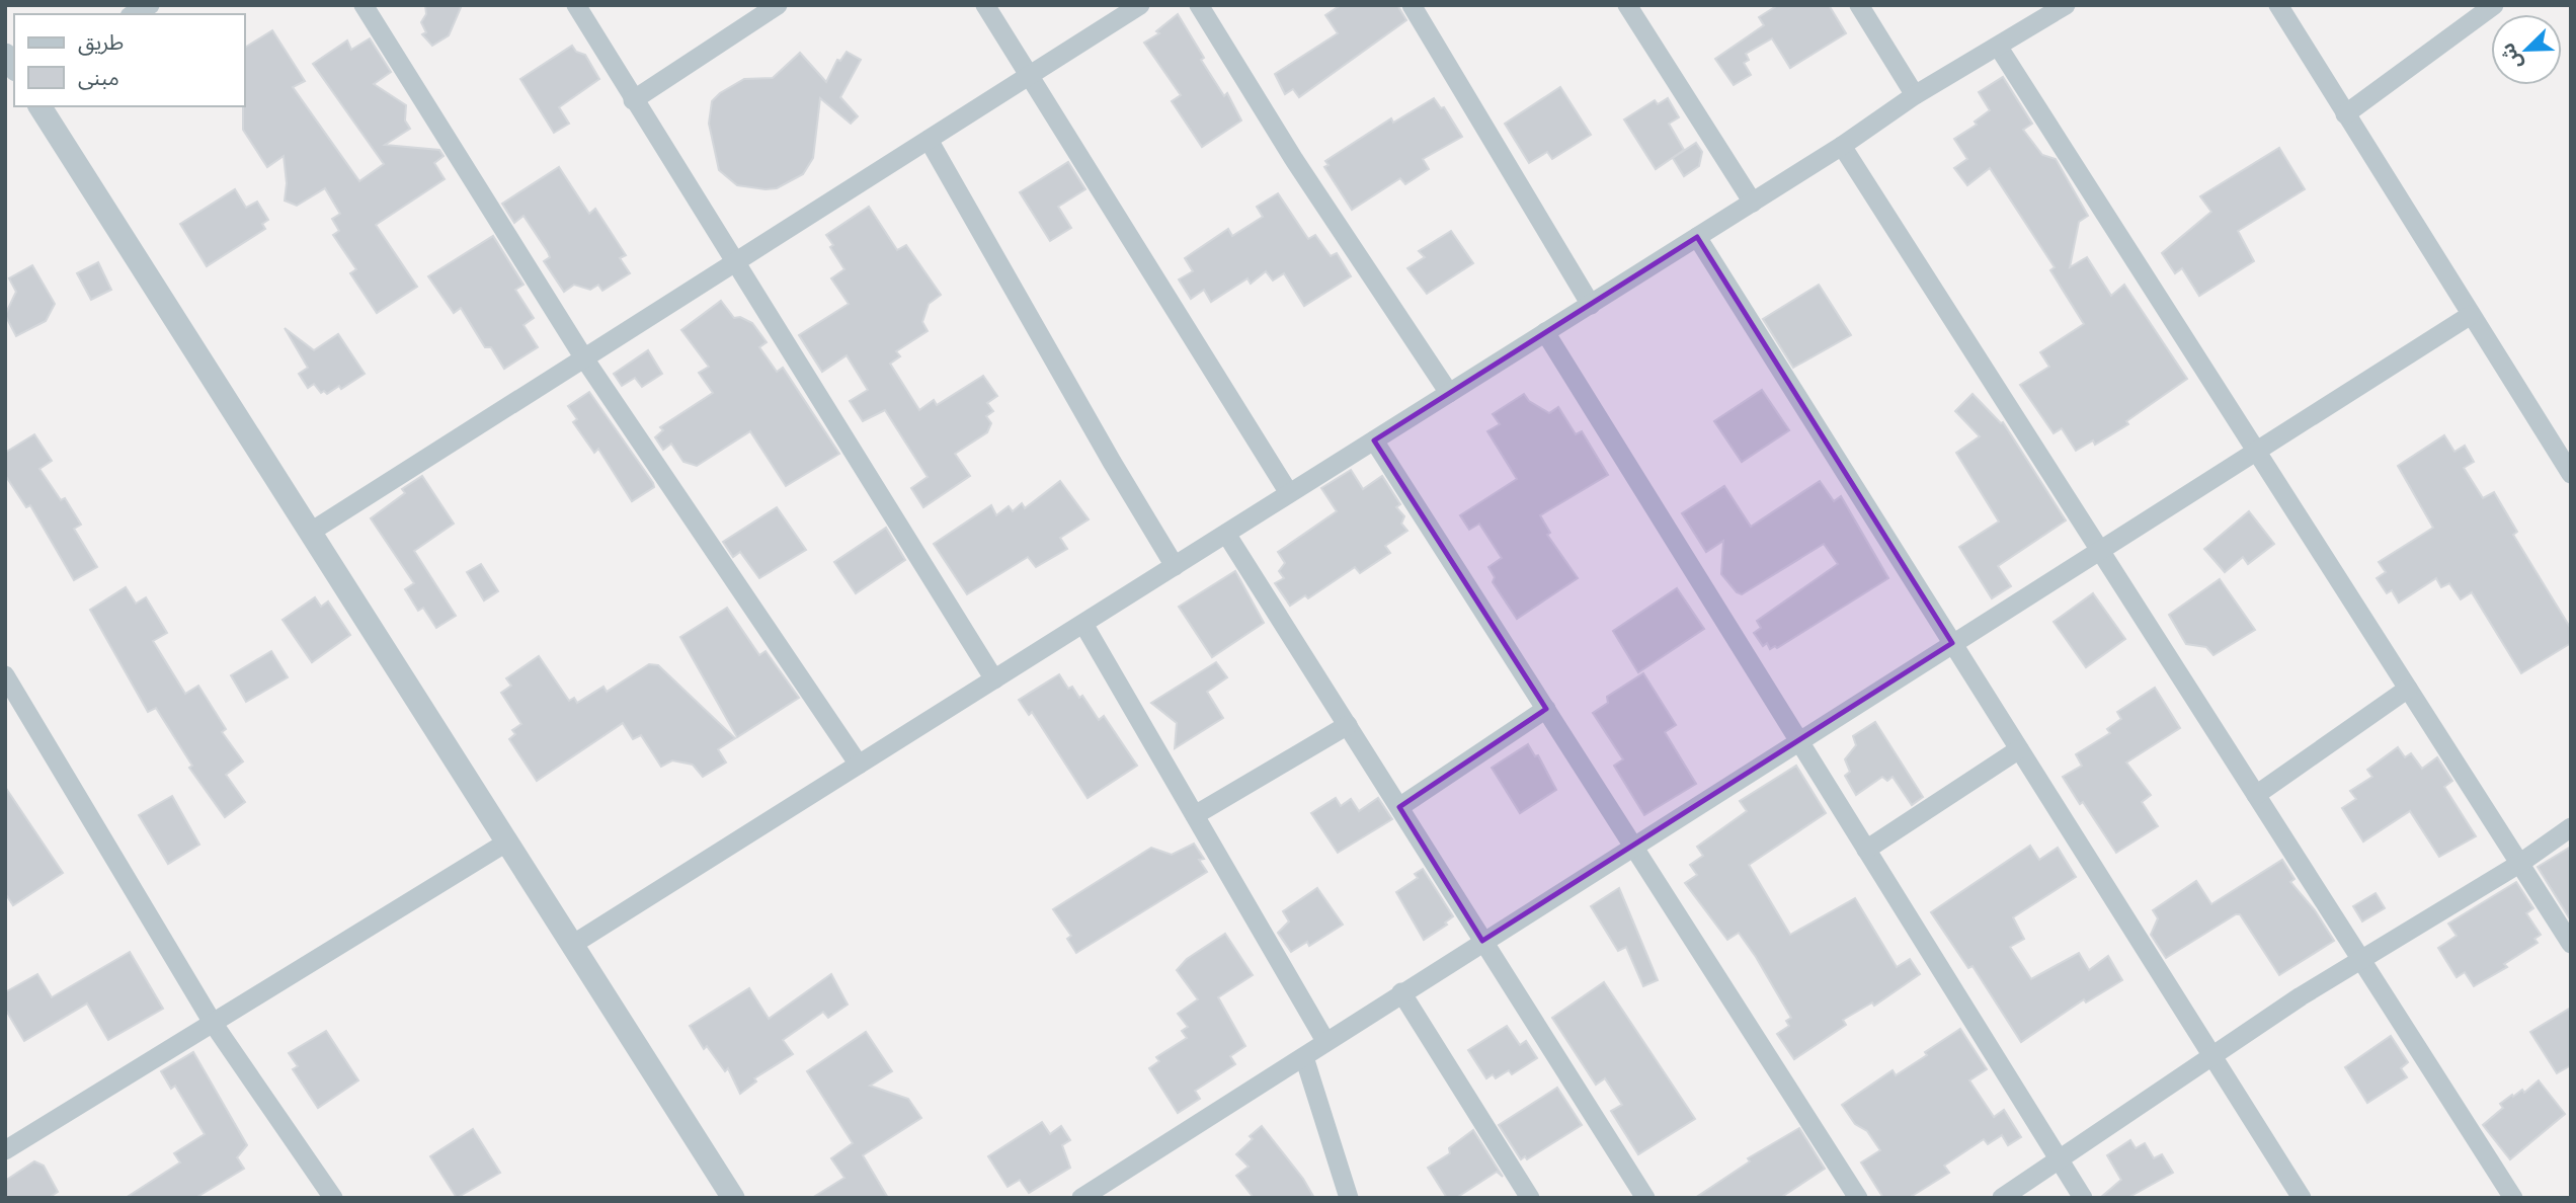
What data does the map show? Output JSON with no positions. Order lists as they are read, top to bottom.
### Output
{
  "legend": ["طريق", "مبنى"],
  "north": "bottom left"
}
